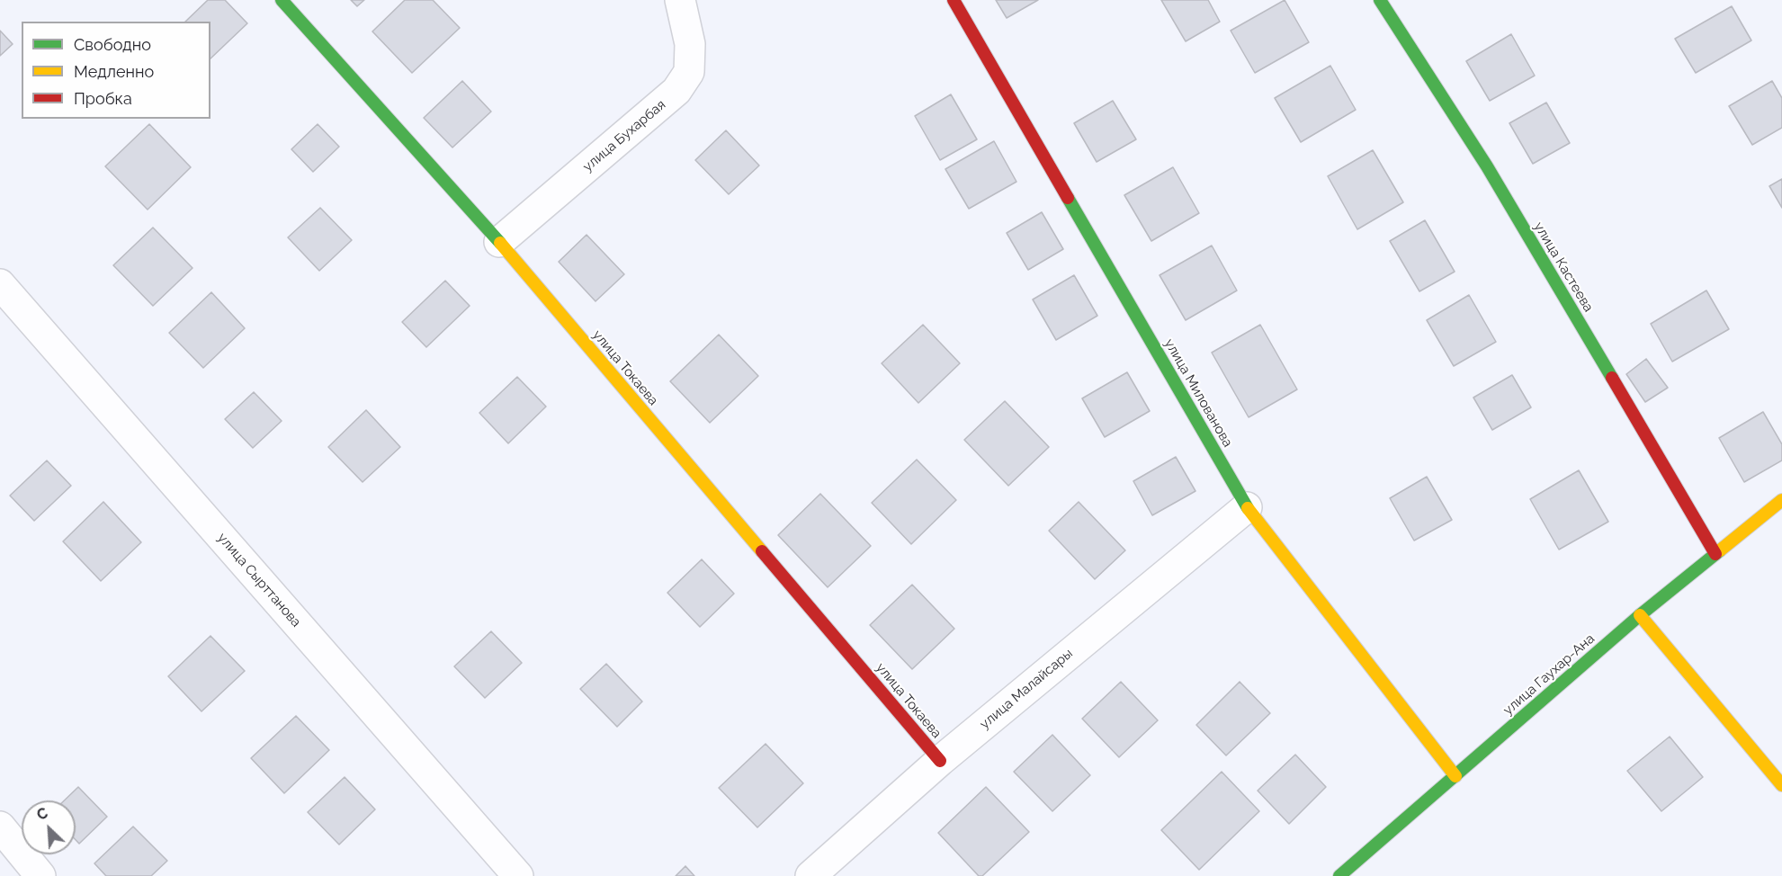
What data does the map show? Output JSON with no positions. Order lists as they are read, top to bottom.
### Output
{
  "streets": {
    "street": [
      "улица Бухарбая",
      "улица Кастеева",
      "улица Токаева",
      "улица Милованова",
      "улица Сырттанова",
      "улица Гаухар-Ана",
      "улица Малайсары"
    ]
  },
  "crossings": [
    ["улица Бухарбая", "улица Токаева"],
    ["улица Кастеева", "улица Гаухар-Ана"],
    ["улица Токаева", "улица Малайсары"],
    ["улица Милованова", "улица Гаухар-Ана"],
    ["улица Милованова", "улица Малайсары"]
  ],
  "legend": ["Свободно", "Медленно", "Пробка"],
  "north": "top left"
}
